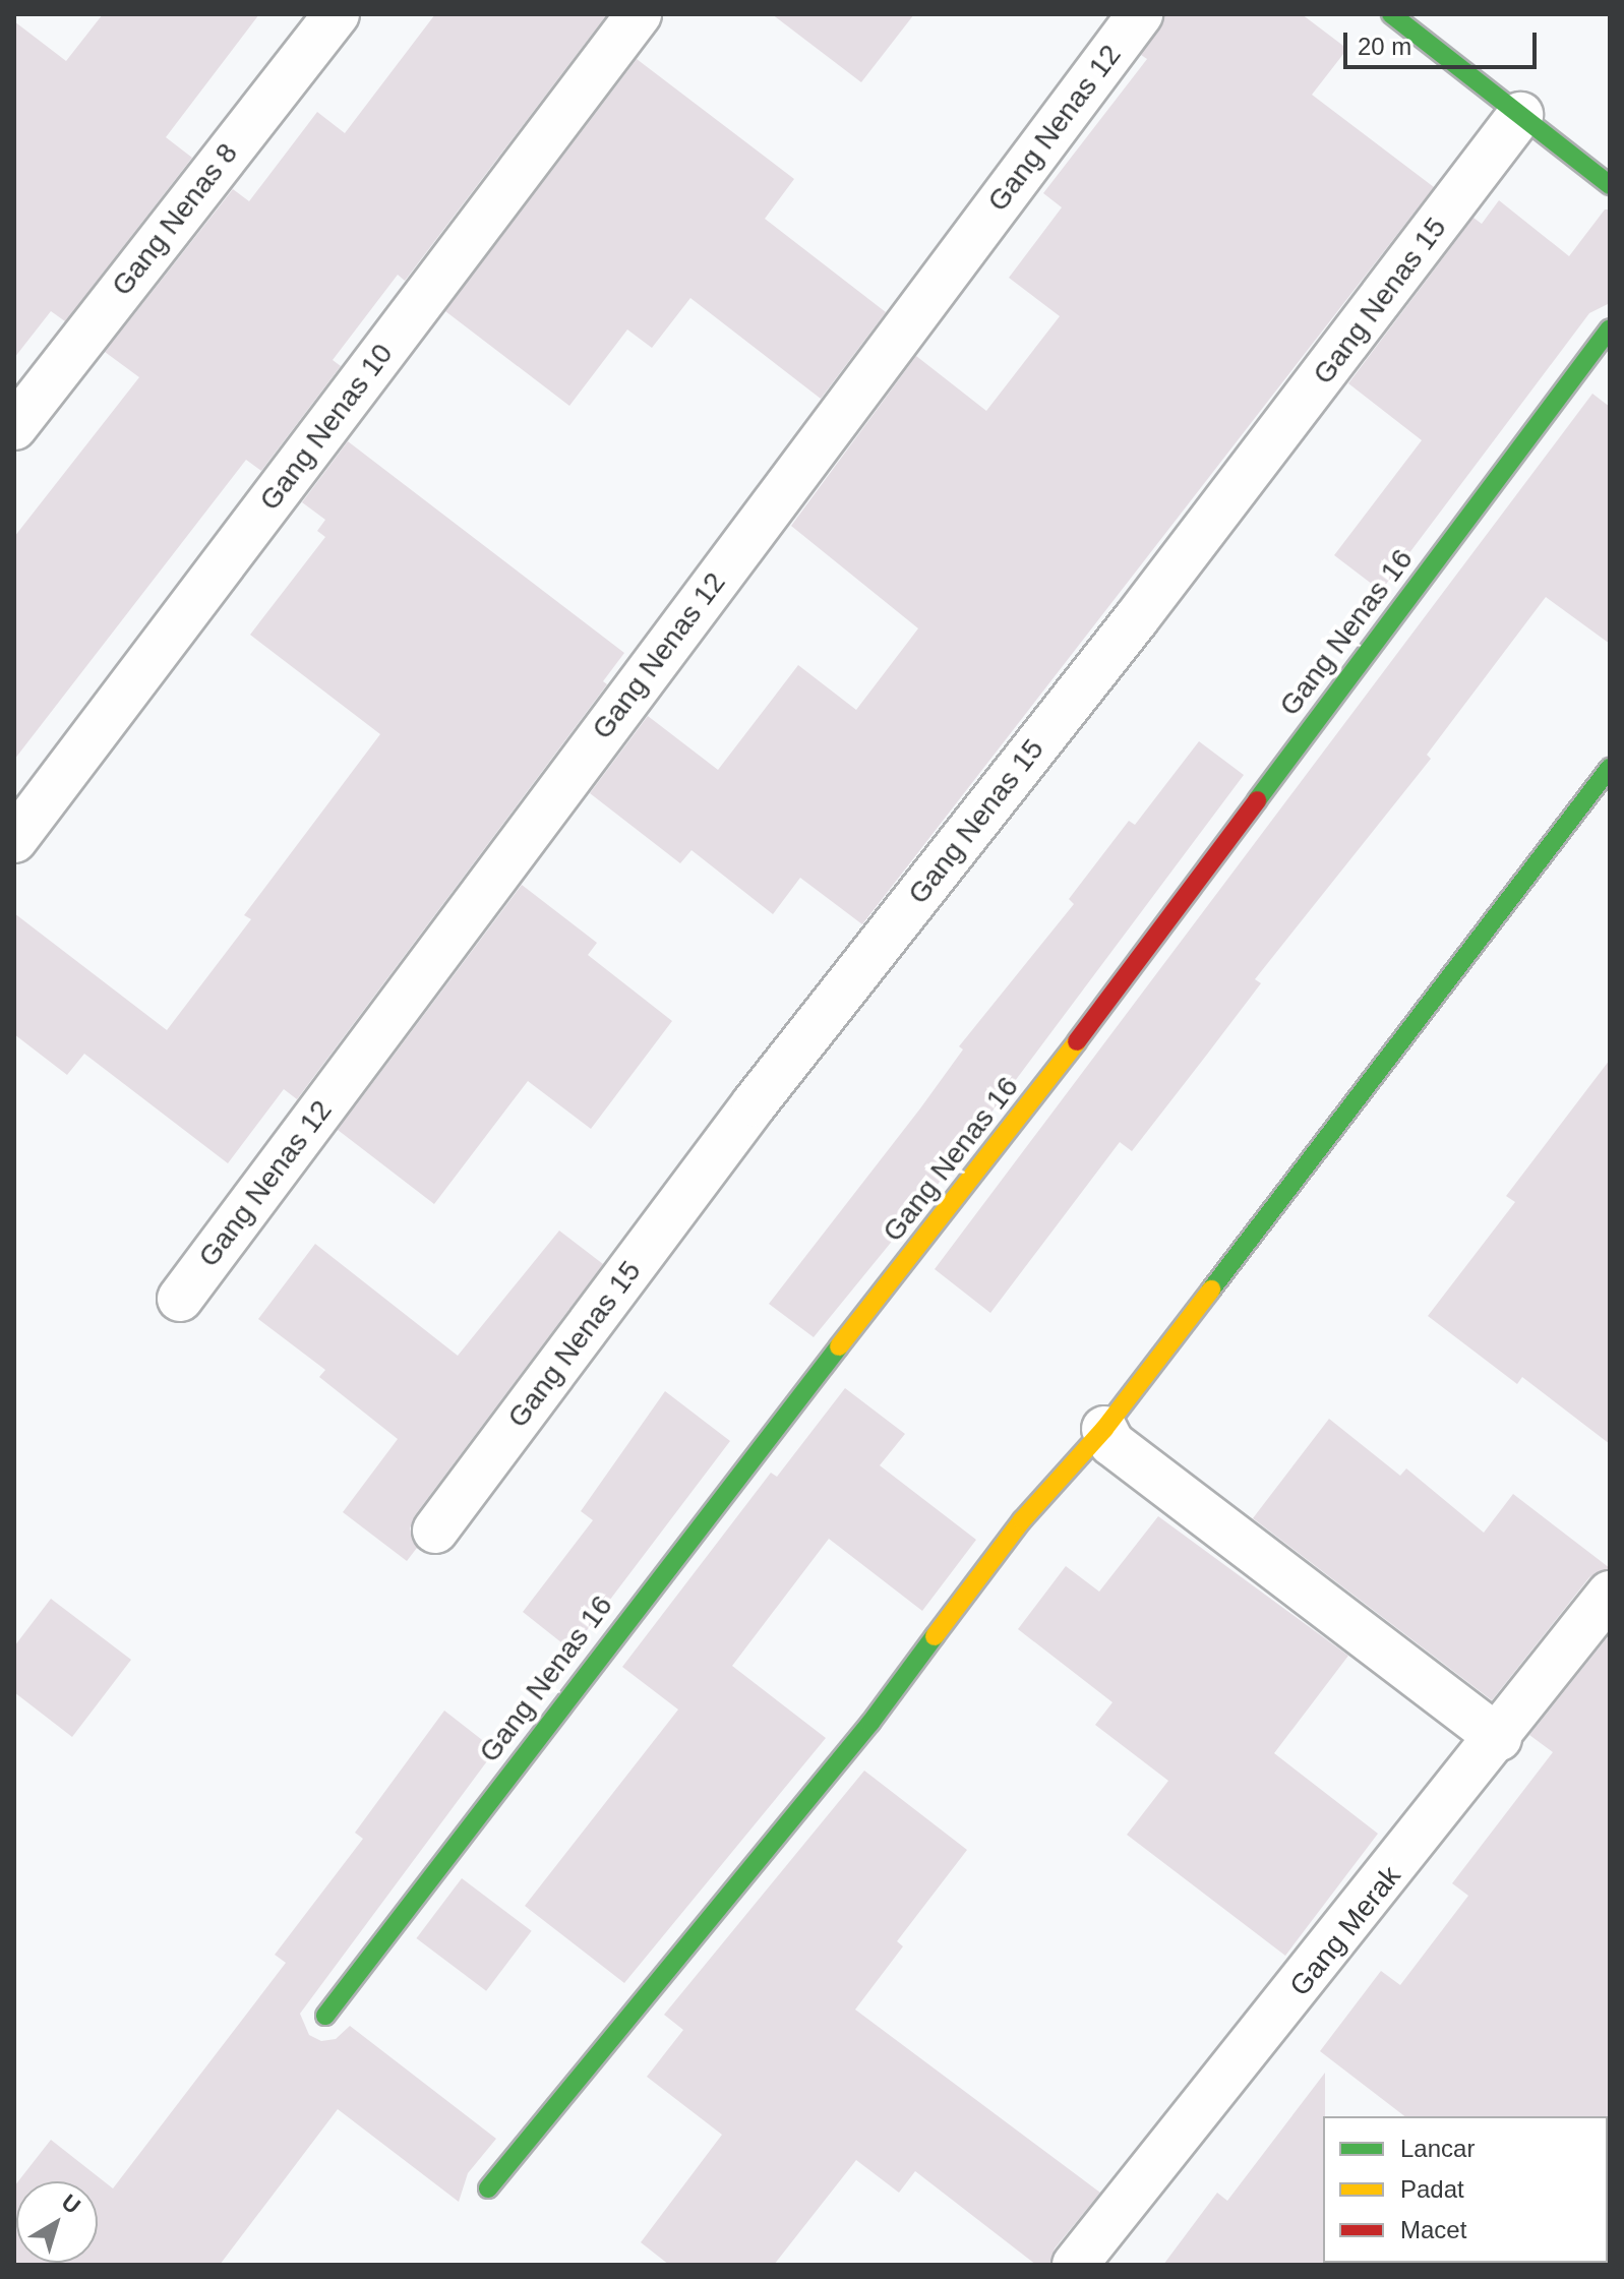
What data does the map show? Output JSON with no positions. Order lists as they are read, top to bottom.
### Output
{
  "streets": {
    "street": [
      "Gang Nenas 12",
      "Gang Nenas 8",
      "Gang Nenas 15",
      "Gang Nenas 10",
      "Gang Nenas 16",
      "Gang Merak"
    ]
  },
  "legend": ["Lancar", "Padat", "Macet"],
  "scale_bar": "20 m",
  "north": "top right"
}
